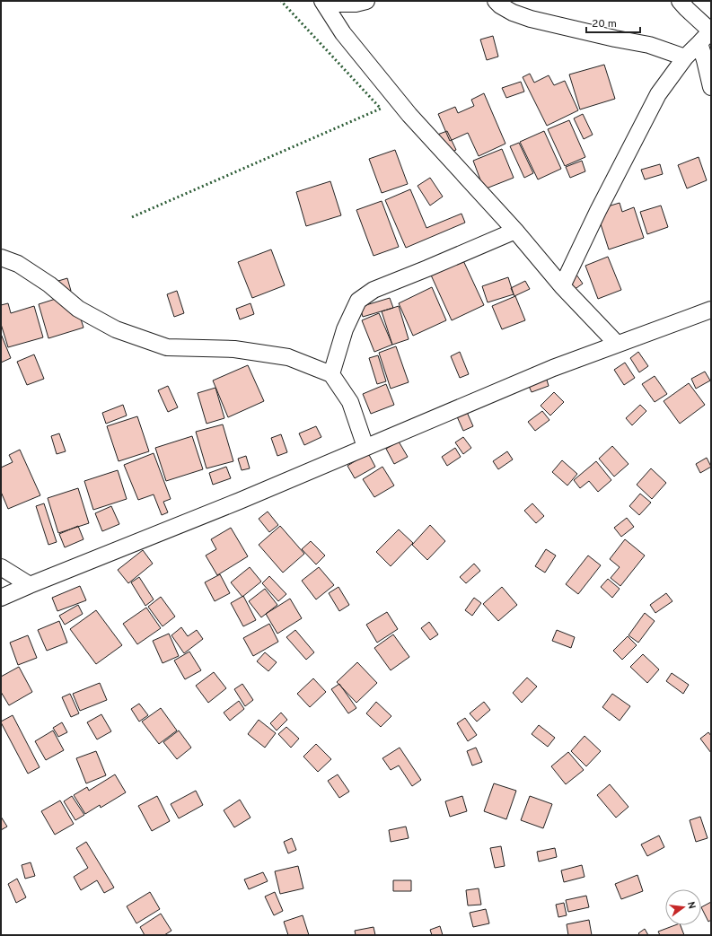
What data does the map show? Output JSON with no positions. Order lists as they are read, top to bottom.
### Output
{
  "scale_bar": "20 m",
  "north": "right"
}
